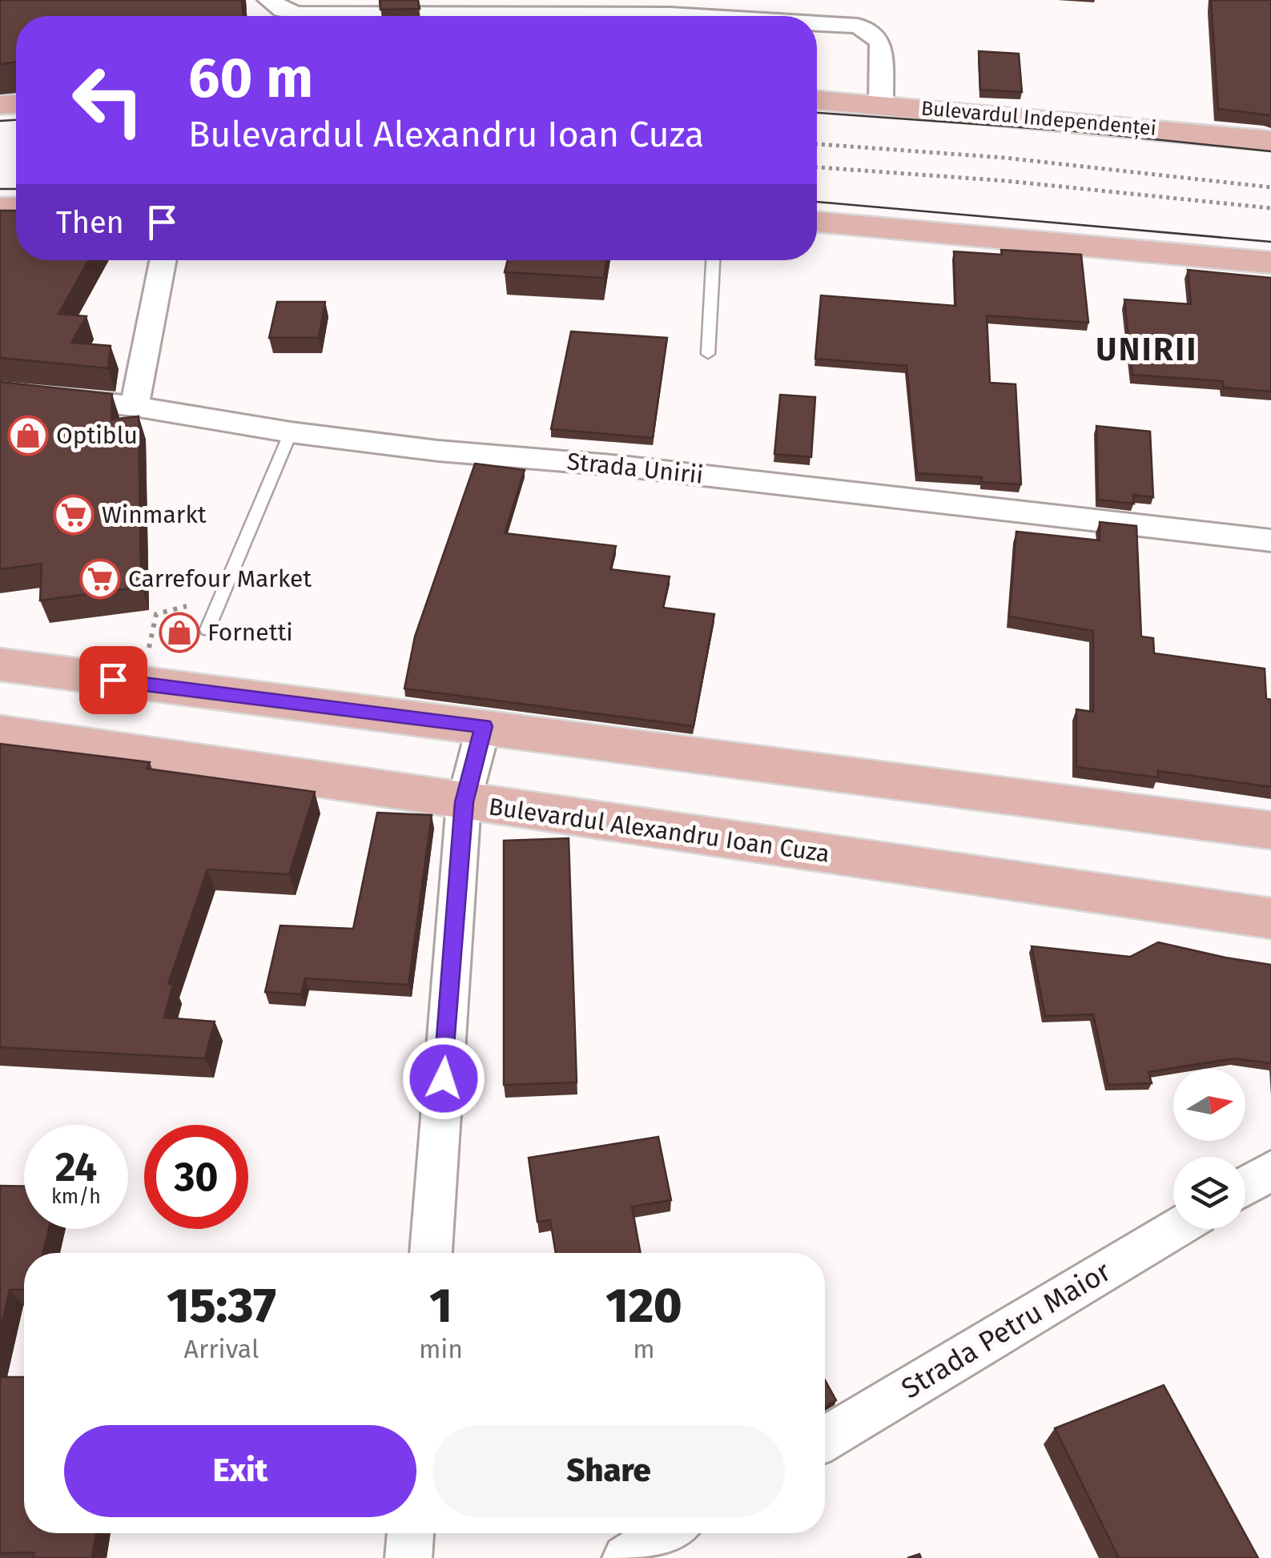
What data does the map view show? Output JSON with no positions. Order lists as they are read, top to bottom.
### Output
{
  "streets": {
    "main road": ["Bulevardul Independenței", "Bulevardul Alexandru Ioan Cuza"],
    "street": ["Strada Unirii", "Strada Petru Maior"]
  },
  "districts": ["UNIRII"],
  "places": {
    "shop": ["Optiblu", "Fornetti"],
    "supermarket": ["Winmarkt", "Carrefour Market"]
  },
  "north": "right",
  "page": {
    "turn": ["60 m", "Bulevardul Alexandru Ioan Cuza"],
    "then": "Then",
    "speed": "24 km/h",
    "limit": "30",
    "eta": [
      "15:37",
      "Arrival",
      "1",
      "min",
      "120",
      "m"
    ],
    "buttons": ["Exit", "Share"]
  }
}
